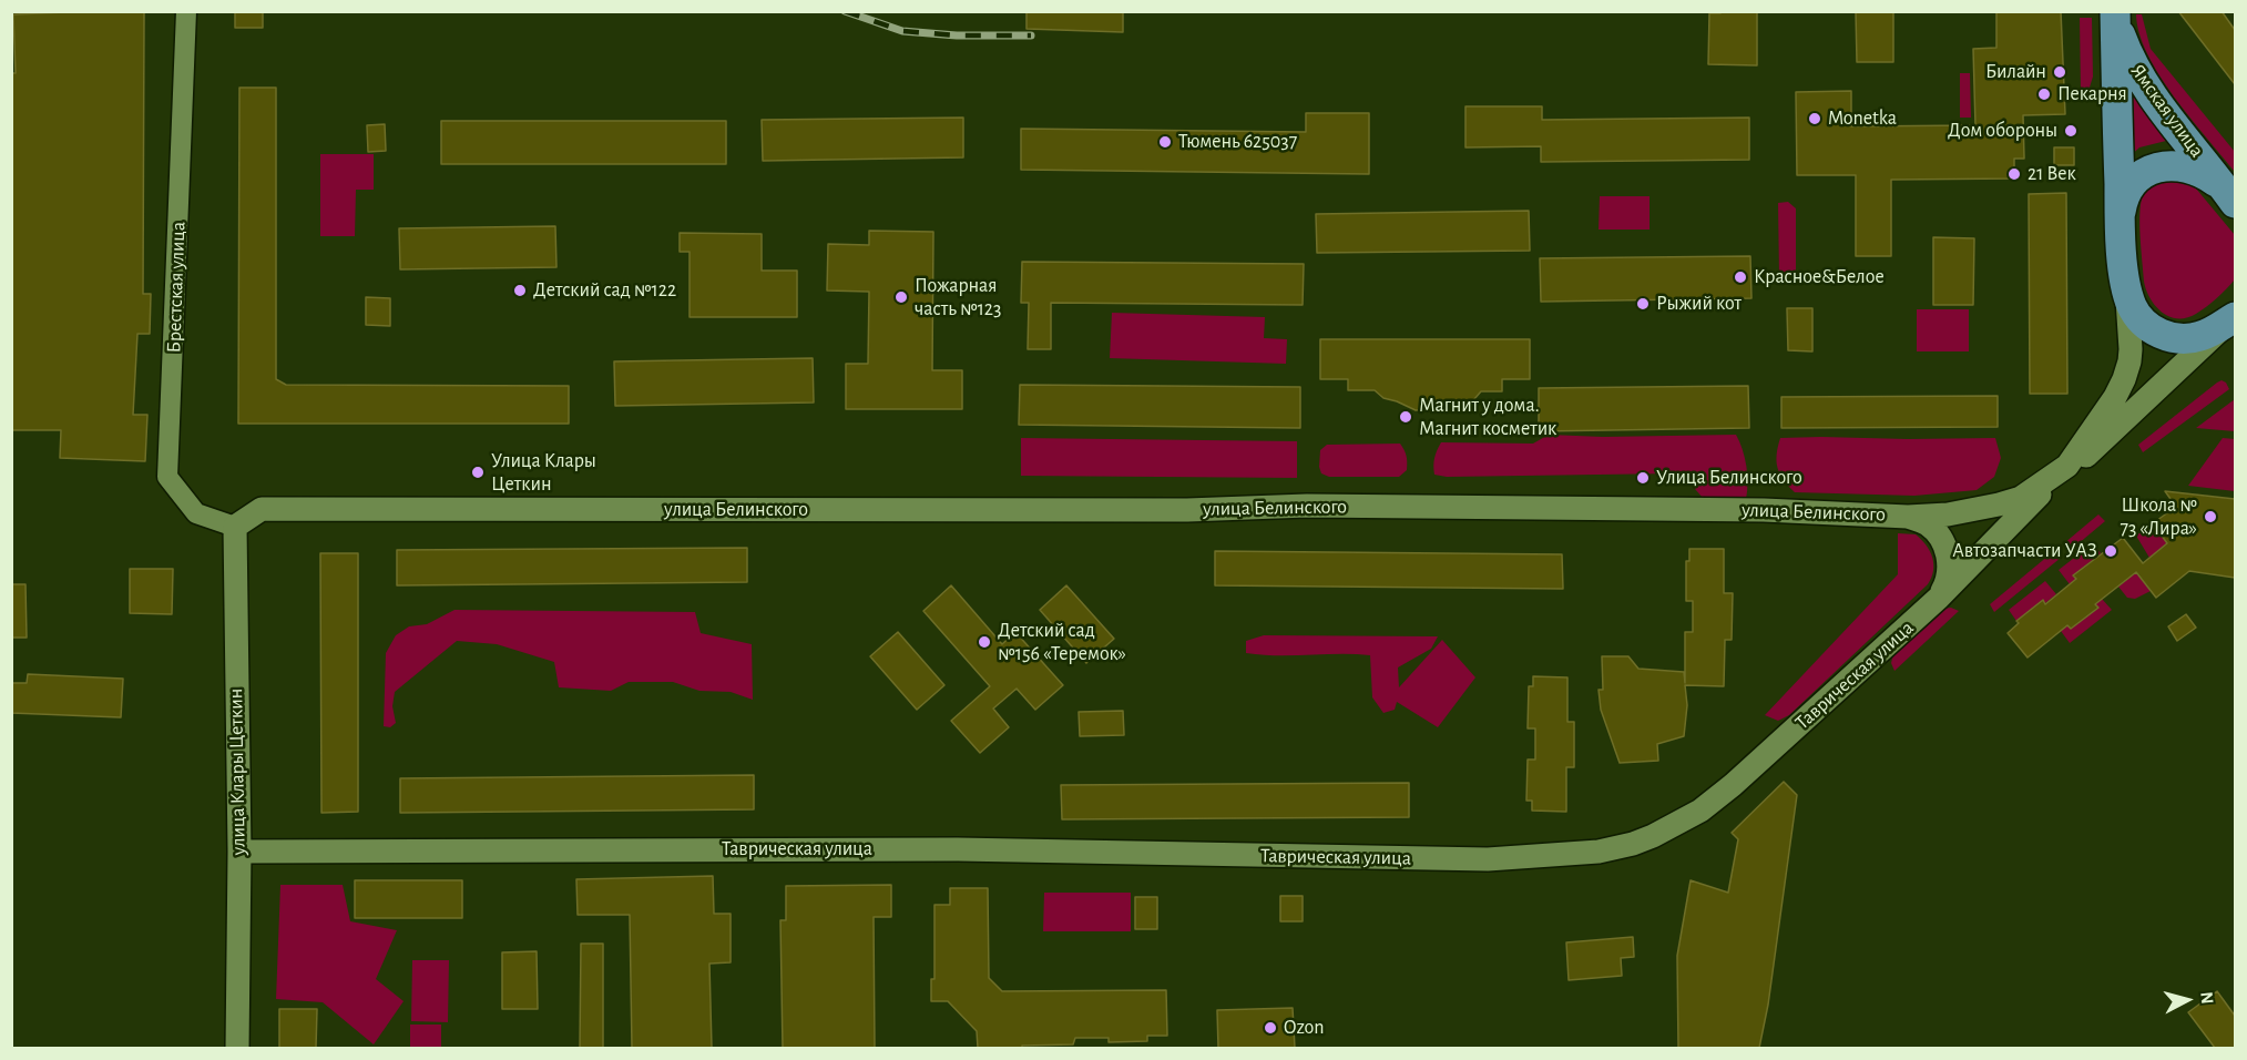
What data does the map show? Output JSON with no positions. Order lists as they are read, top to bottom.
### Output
{
  "streets": {
    "main road": ["Ямская улица"],
    "street": [
      "Брестская улица",
      "улица Белинского",
      "Таврическая улица",
      "улица Клары Цеткин"
    ]
  },
  "crossings": [
    ["Брестская улица", "улица Белинского"],
    ["Брестская улица", "улица Клары Цеткин"],
    ["улица Белинского", "Таврическая улица"],
    ["улица Белинского", "улица Клары Цеткин"],
    ["Таврическая улица", "улица Клары Цеткин"]
  ],
  "places": [
    "Билайн",
    "Пекарня",
    "Monetka",
    "Дом обороны",
    "Тюмень 625037",
    "21 Век",
    "Красное&Белое",
    "Детский сад №122",
    "Пожарная часть №123",
    "Рыжий кот",
    "Магнит у дома. Магнит косметик",
    "Улица Клары Цеткин",
    "Улица Белинского",
    "Школа № 73 «Лира»",
    "Автозапчасти УАЗ",
    "Детский сад №156 «Теремок»",
    "Ozon"
  ],
  "north": "right"
}
